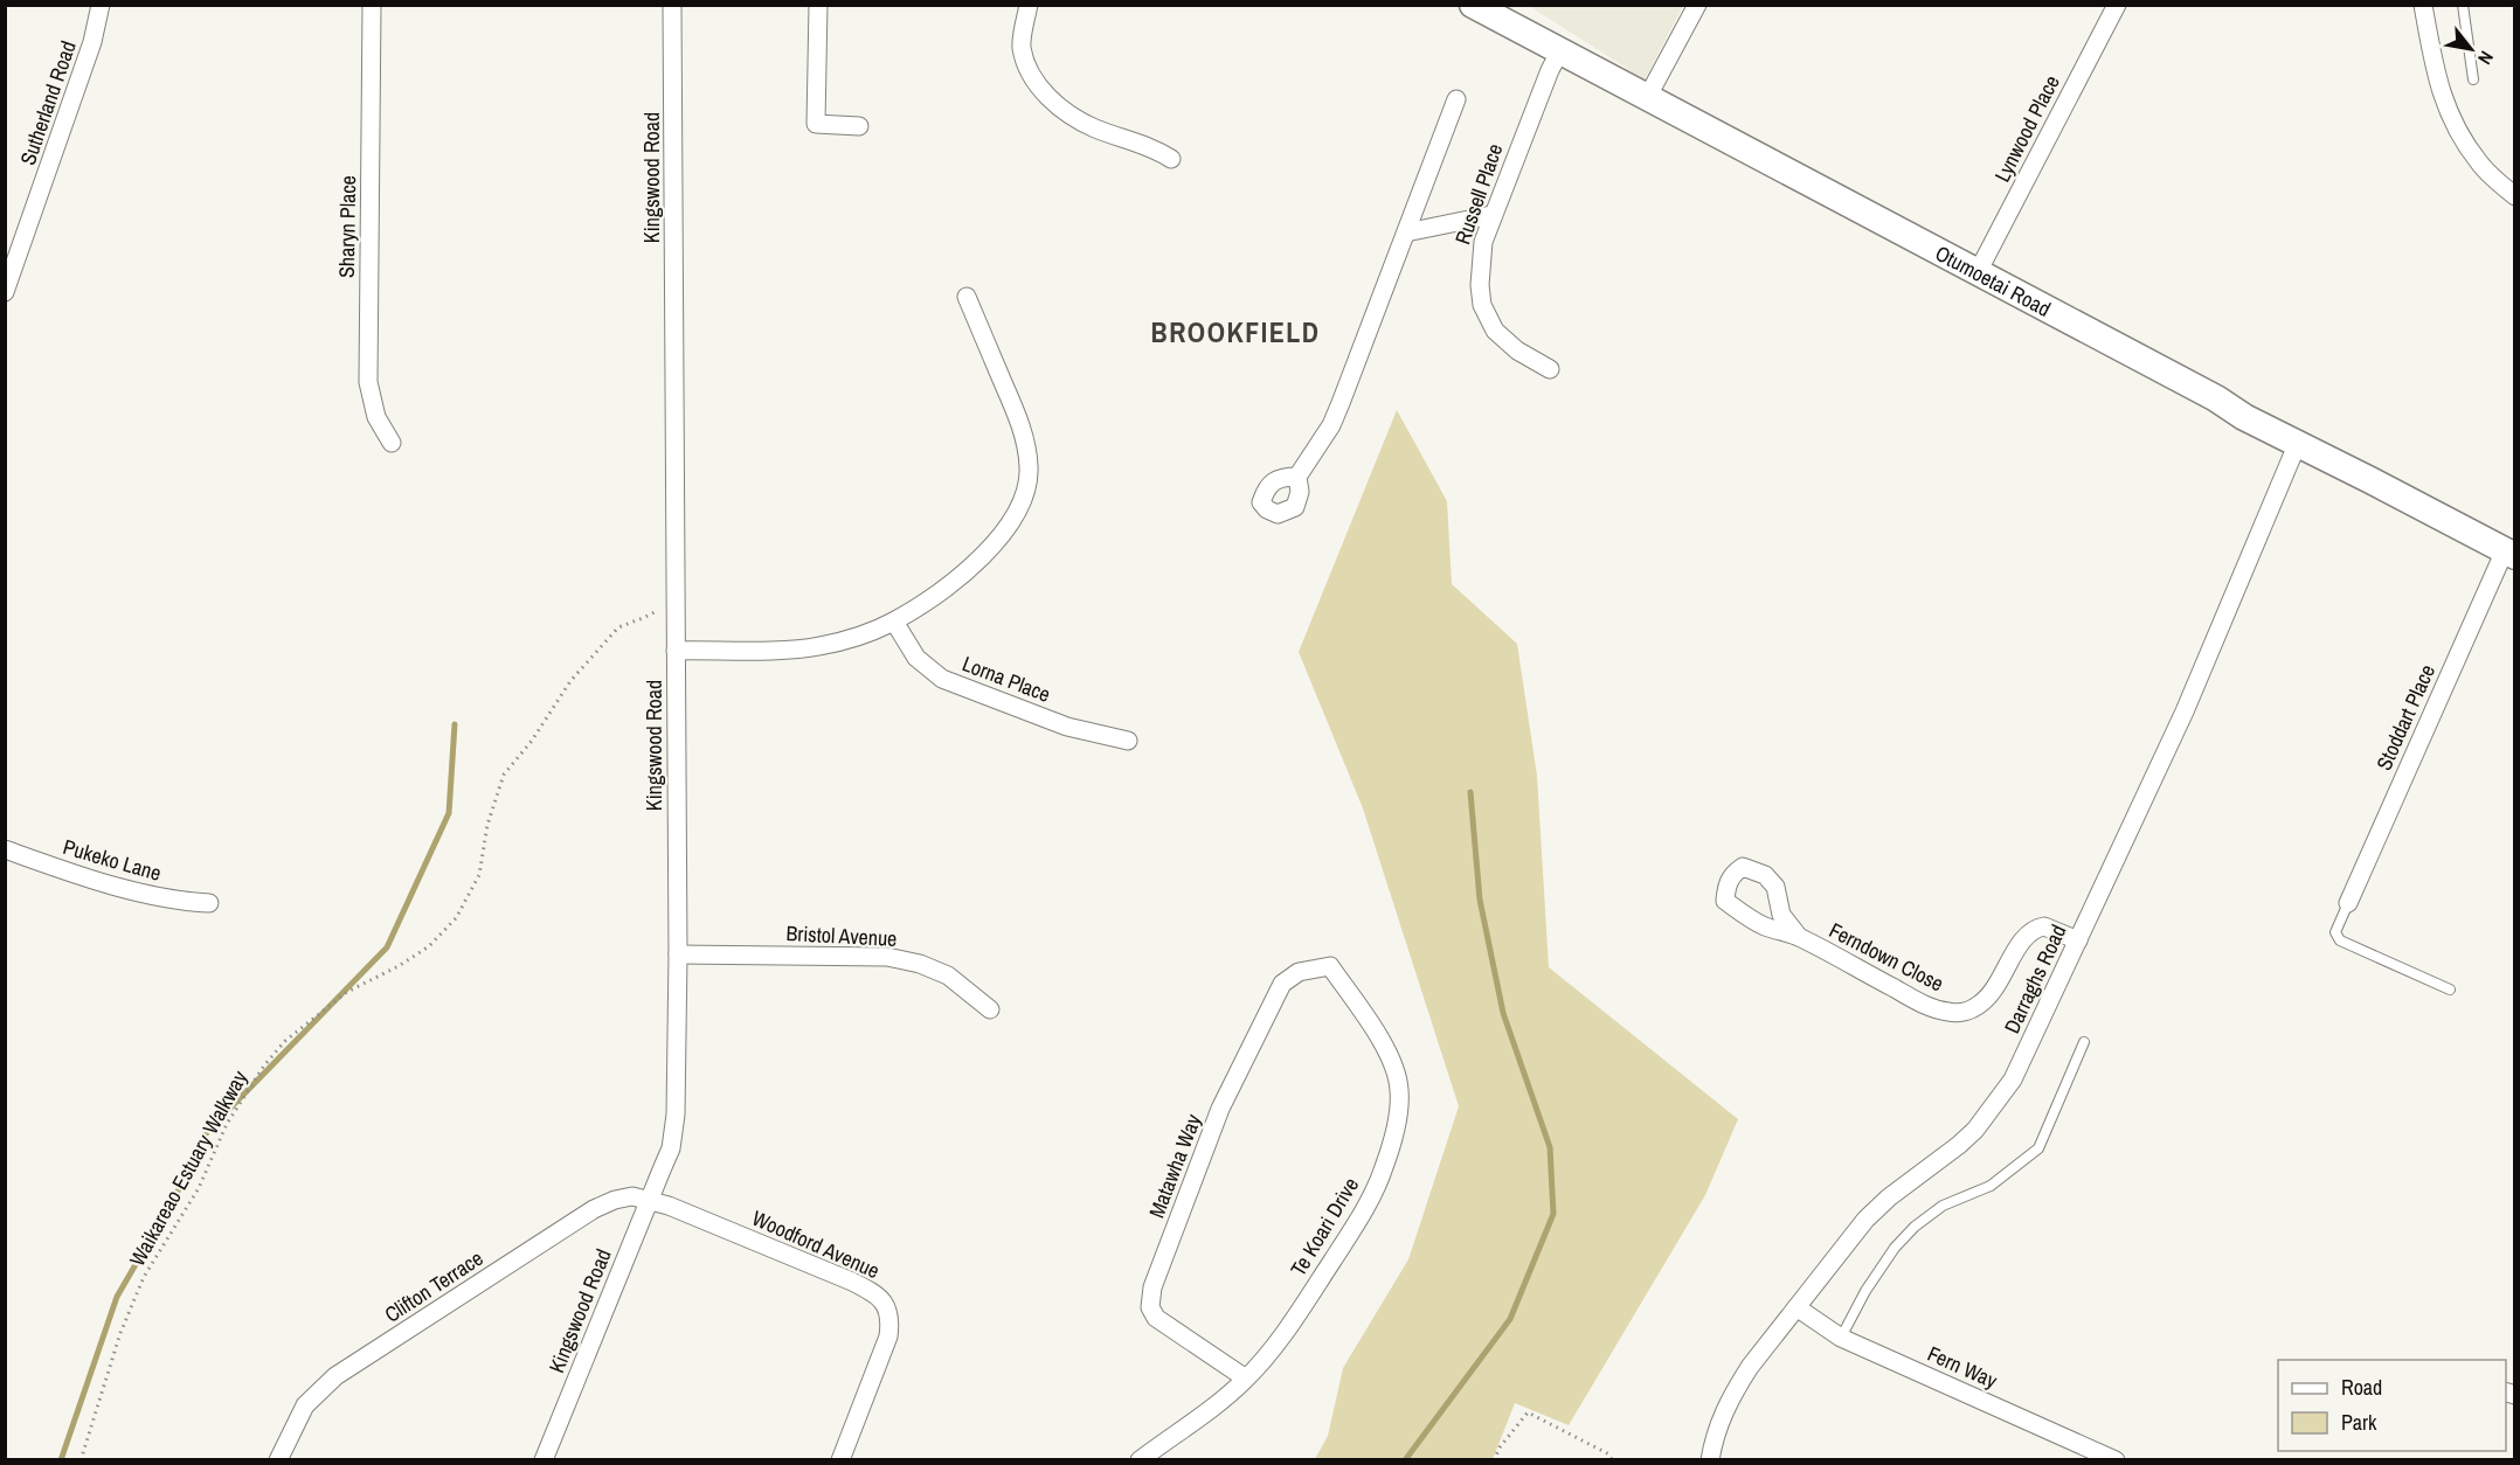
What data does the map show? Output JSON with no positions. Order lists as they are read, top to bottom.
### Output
{
  "streets": {
    "main road": ["Otumoetai Road"],
    "street": [
      "Sutherland Road",
      "Lynwood Place",
      "Kingswood Road",
      "Russell Place",
      "Sharyn Place",
      "Lorna Place",
      "Stoddart Place",
      "Pukeko Lane",
      "Bristol Avenue",
      "Ferndown Close",
      "Darraghs Road",
      "Matawha Way",
      "Te Koari Drive",
      "Woodford Avenue",
      "Clifton Terrace",
      "Fern Way"
    ],
    "path": ["Waikareao Estuary Walkway"]
  },
  "crossings": [
    ["Lynwood Place", "Otumoetai Road"],
    ["Kingswood Road", "Bristol Avenue"],
    ["Kingswood Road", "Waikareao Estuary Walkway"],
    ["Kingswood Road", "Woodford Avenue"],
    ["Kingswood Road", "Clifton Terrace"],
    ["Russell Place", "Otumoetai Road"],
    ["Otumoetai Road", "Stoddart Place"],
    ["Otumoetai Road", "Darraghs Road"],
    ["Ferndown Close", "Darraghs Road"],
    ["Darraghs Road", "Fern Way"],
    ["Matawha Way", "Te Koari Drive"],
    ["Woodford Avenue", "Clifton Terrace"]
  ],
  "districts": ["BROOKFIELD"],
  "legend": ["Road", "Park"],
  "north": "bottom right"
}
